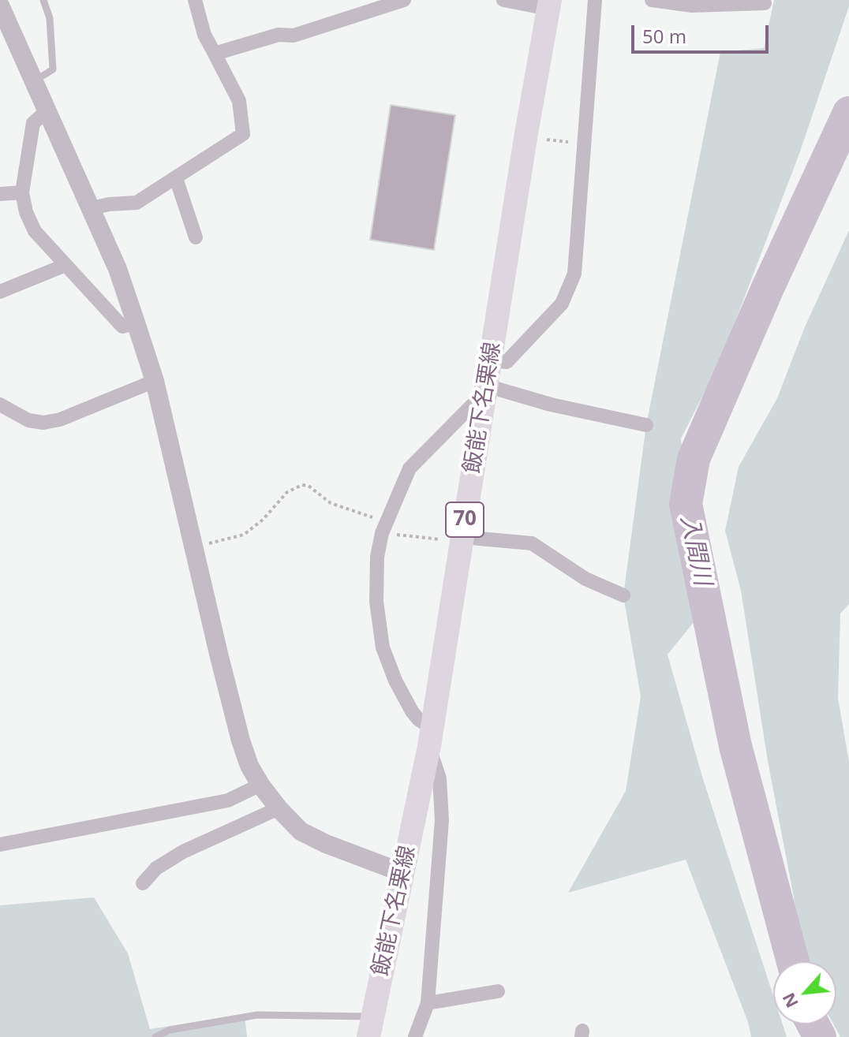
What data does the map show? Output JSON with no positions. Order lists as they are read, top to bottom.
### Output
{
  "streets": {
    "main road": ["飯能下名栗線", "70"]
  },
  "water": ["入間川"],
  "scale_bar": "50 m",
  "north": "bottom left"
}
